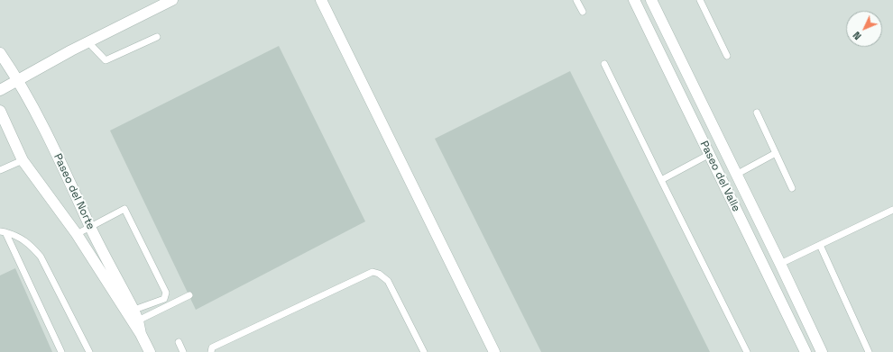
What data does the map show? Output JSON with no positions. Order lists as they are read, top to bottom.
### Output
{
  "streets": {
    "street": ["Paseo del Valle", "Paseo del Norte"]
  },
  "north": "bottom left"
}
